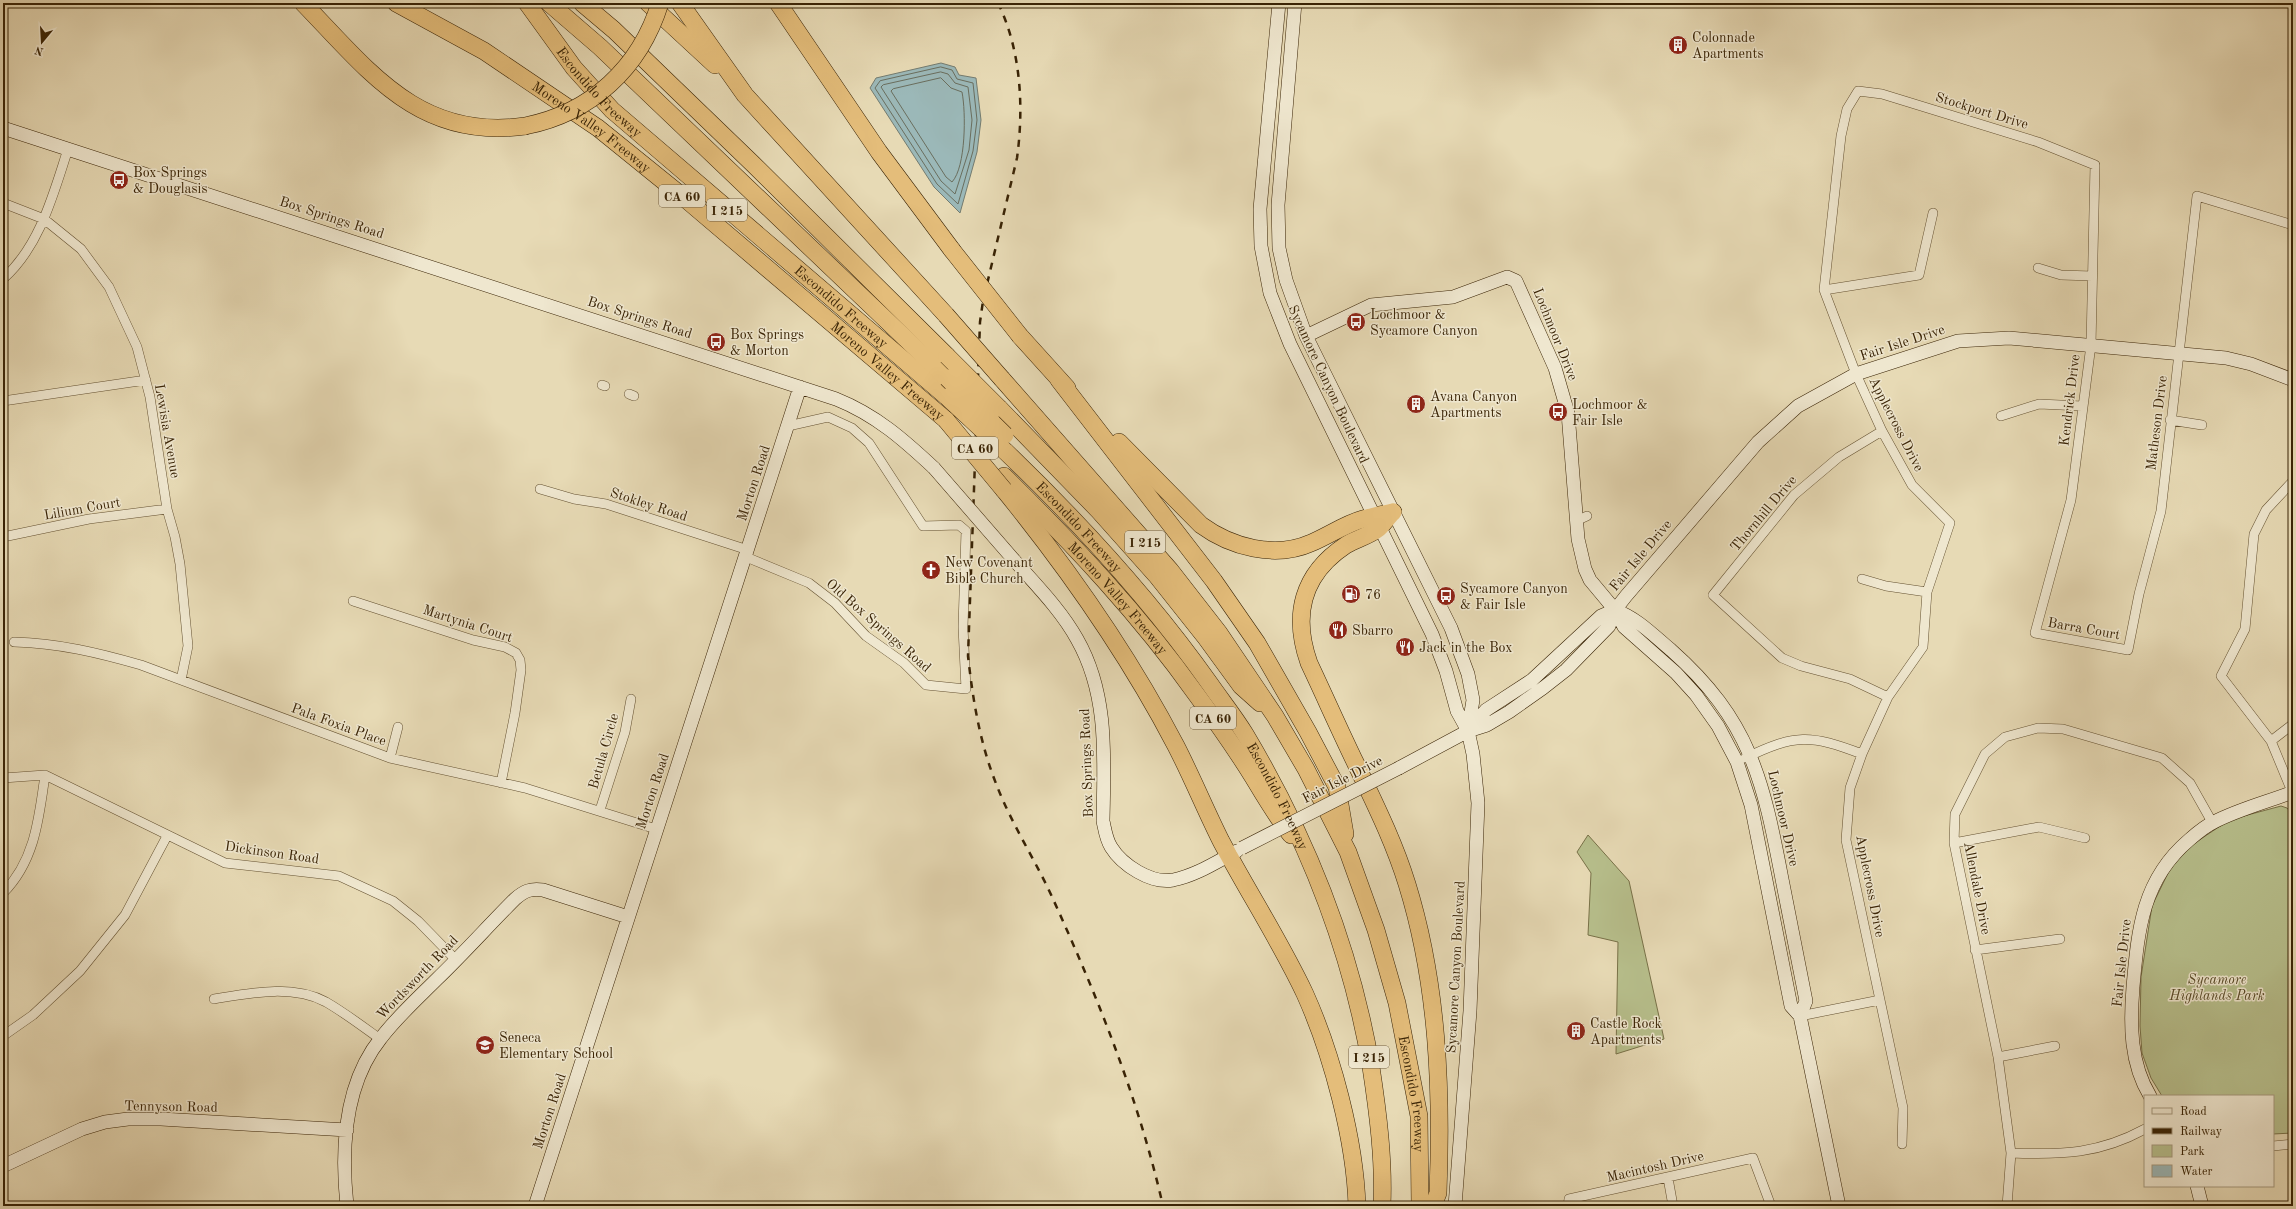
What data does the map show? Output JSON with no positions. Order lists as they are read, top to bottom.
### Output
{
  "streets": {
    "highway": [
      "Escondido Freeway",
      "Moreno Valley Freeway",
      "CA 60",
      "I 215"
    ],
    "street": [
      "Stockport Drive",
      "Box Springs Road",
      "Lochmoor Drive",
      "Fair Isle Drive",
      "Sycamore Canyon Boulevard",
      "Kendrick Drive",
      "Matheson Drive",
      "Applecross Drive",
      "Lewisia Avenue",
      "Morton Road",
      "Stokley Road",
      "Lilium Court",
      "Thornhill Drive",
      "Martynia Court",
      "Old Box Springs Road",
      "Barra Court",
      "Pala Foxia Place",
      "Betula Circle",
      "Dickinson Road",
      "Allendale Drive",
      "Wordsworth Road",
      "Tennyson Road",
      "Macintosh Drive"
    ]
  },
  "crossings": [
    ["Escondido Freeway", "Moreno Valley Freeway"],
    ["Stockport Drive", "Kendrick Drive"],
    ["Stockport Drive", "Applecross Drive"],
    ["Box Springs Road", "Fair Isle Drive"],
    ["Box Springs Road", "Morton Road"],
    ["Lochmoor Drive", "Fair Isle Drive"],
    ["Lochmoor Drive", "Sycamore Canyon Boulevard"],
    ["Fair Isle Drive", "Sycamore Canyon Boulevard"],
    ["Fair Isle Drive", "Kendrick Drive"],
    ["Fair Isle Drive", "Matheson Drive"],
    ["Fair Isle Drive", "Applecross Drive"],
    ["Fair Isle Drive", "Allendale Drive"],
    ["Kendrick Drive", "Barra Court"],
    ["Matheson Drive", "Barra Court"],
    ["Applecross Drive", "Thornhill Drive"],
    ["Lewisia Avenue", "Lilium Court"],
    ["Lewisia Avenue", "Pala Foxia Place"],
    ["Morton Road", "Stokley Road"],
    ["Morton Road", "Old Box Springs Road"],
    ["Morton Road", "Pala Foxia Place"],
    ["Morton Road", "Wordsworth Road"],
    ["Stokley Road", "Old Box Springs Road"],
    ["Martynia Court", "Pala Foxia Place"],
    ["Pala Foxia Place", "Betula Circle"],
    ["Dickinson Road", "Wordsworth Road"],
    ["Wordsworth Road", "Tennyson Road"]
  ],
  "parks": ["Sycamore Highlands Park"],
  "places": {
    "building": ["Colonnade Apartments", "Avana Canyon Apartments", "Castle Rock Apartments"],
    "bus stop": [
      "Box Springs & Douglasis",
      "Lochmoor & Sycamore Canyon",
      "Box Springs & Morton",
      "Lochmoor & Fair Isle",
      "Sycamore Canyon & Fair Isle"
    ],
    "church": ["New Covenant Bible Church"],
    "fuel station": ["76"],
    "restaurant": ["Sbarro", "Jack in the Box"],
    "school or university": ["Seneca Elementary School"]
  },
  "legend": [
    "Road",
    "Railway",
    "Park",
    "Water"
  ],
  "north": "bottom"
}
